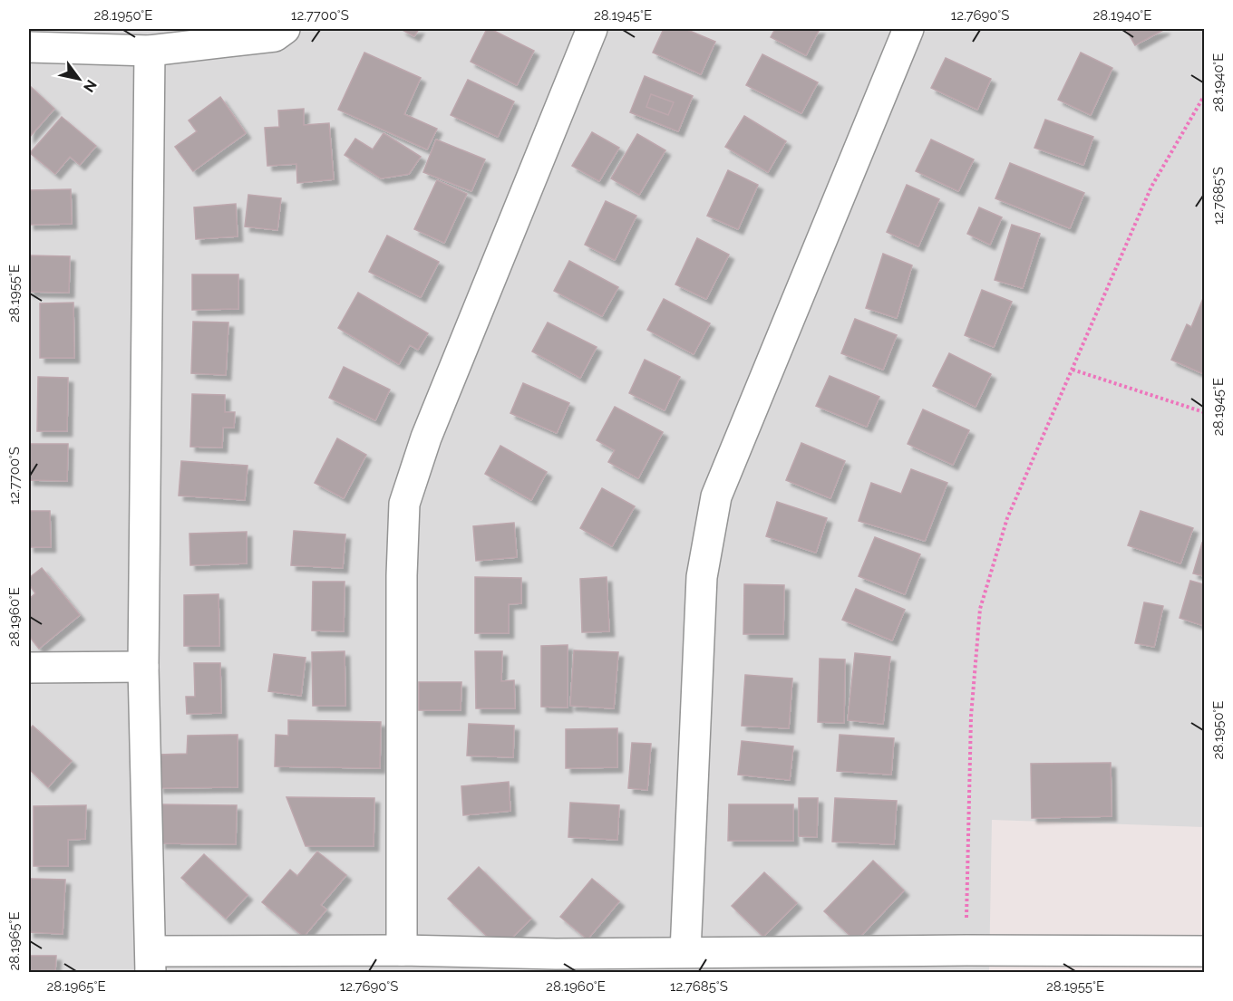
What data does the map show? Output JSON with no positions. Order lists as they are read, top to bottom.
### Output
{
  "north": "bottom right",
  "coordinates": [
    "28.1950°E",
    "12.7700°S",
    "28.1945°E",
    "12.7690°S",
    "28.1940°E",
    "12.7685°S",
    "28.1955°E",
    "28.1960°E",
    "28.1965°E"
  ]
}
